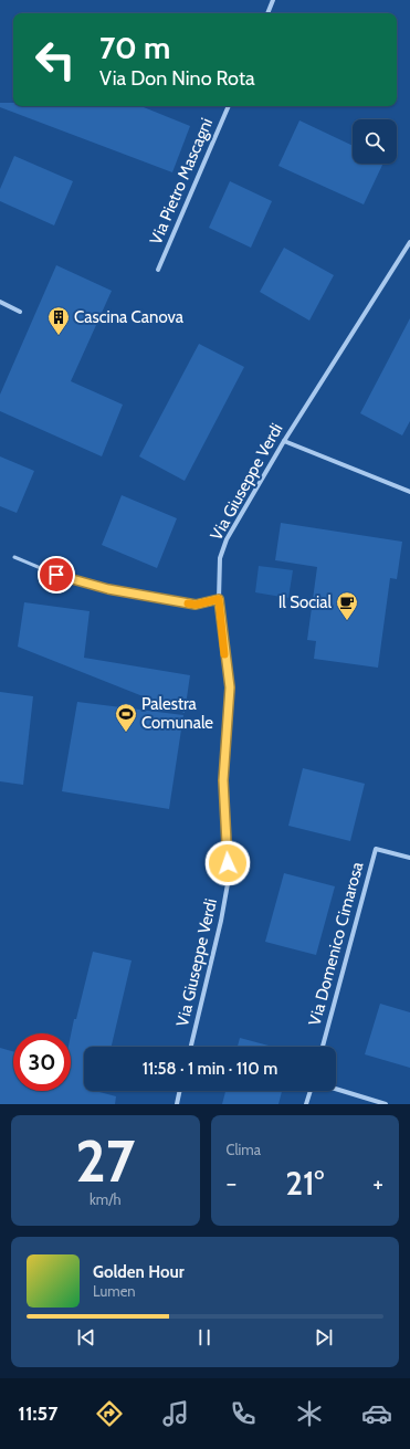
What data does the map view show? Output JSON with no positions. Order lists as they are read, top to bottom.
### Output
{
  "streets": {
    "street": ["Via Pietro Mascagni", "Via Giuseppe Verdi", "Via Domenico Cimarosa"]
  },
  "places": {
    "building": ["Cascina Canova"],
    "cafe": ["Il Social"],
    "sports": ["Palestra Comunale"]
  },
  "page": {
    "turn": ["70 m", "Via Don Nino Rota"],
    "limit": "30",
    "trip": "11:58 · 1 min · 110 m",
    "tile": [
      ["27", "km/h"],
      "Clima"
    ],
    "heat": ["−", "21°", "+"],
    "song": ["Golden Hour", "Lumen"],
    "tabs": "11:57"
  }
}
